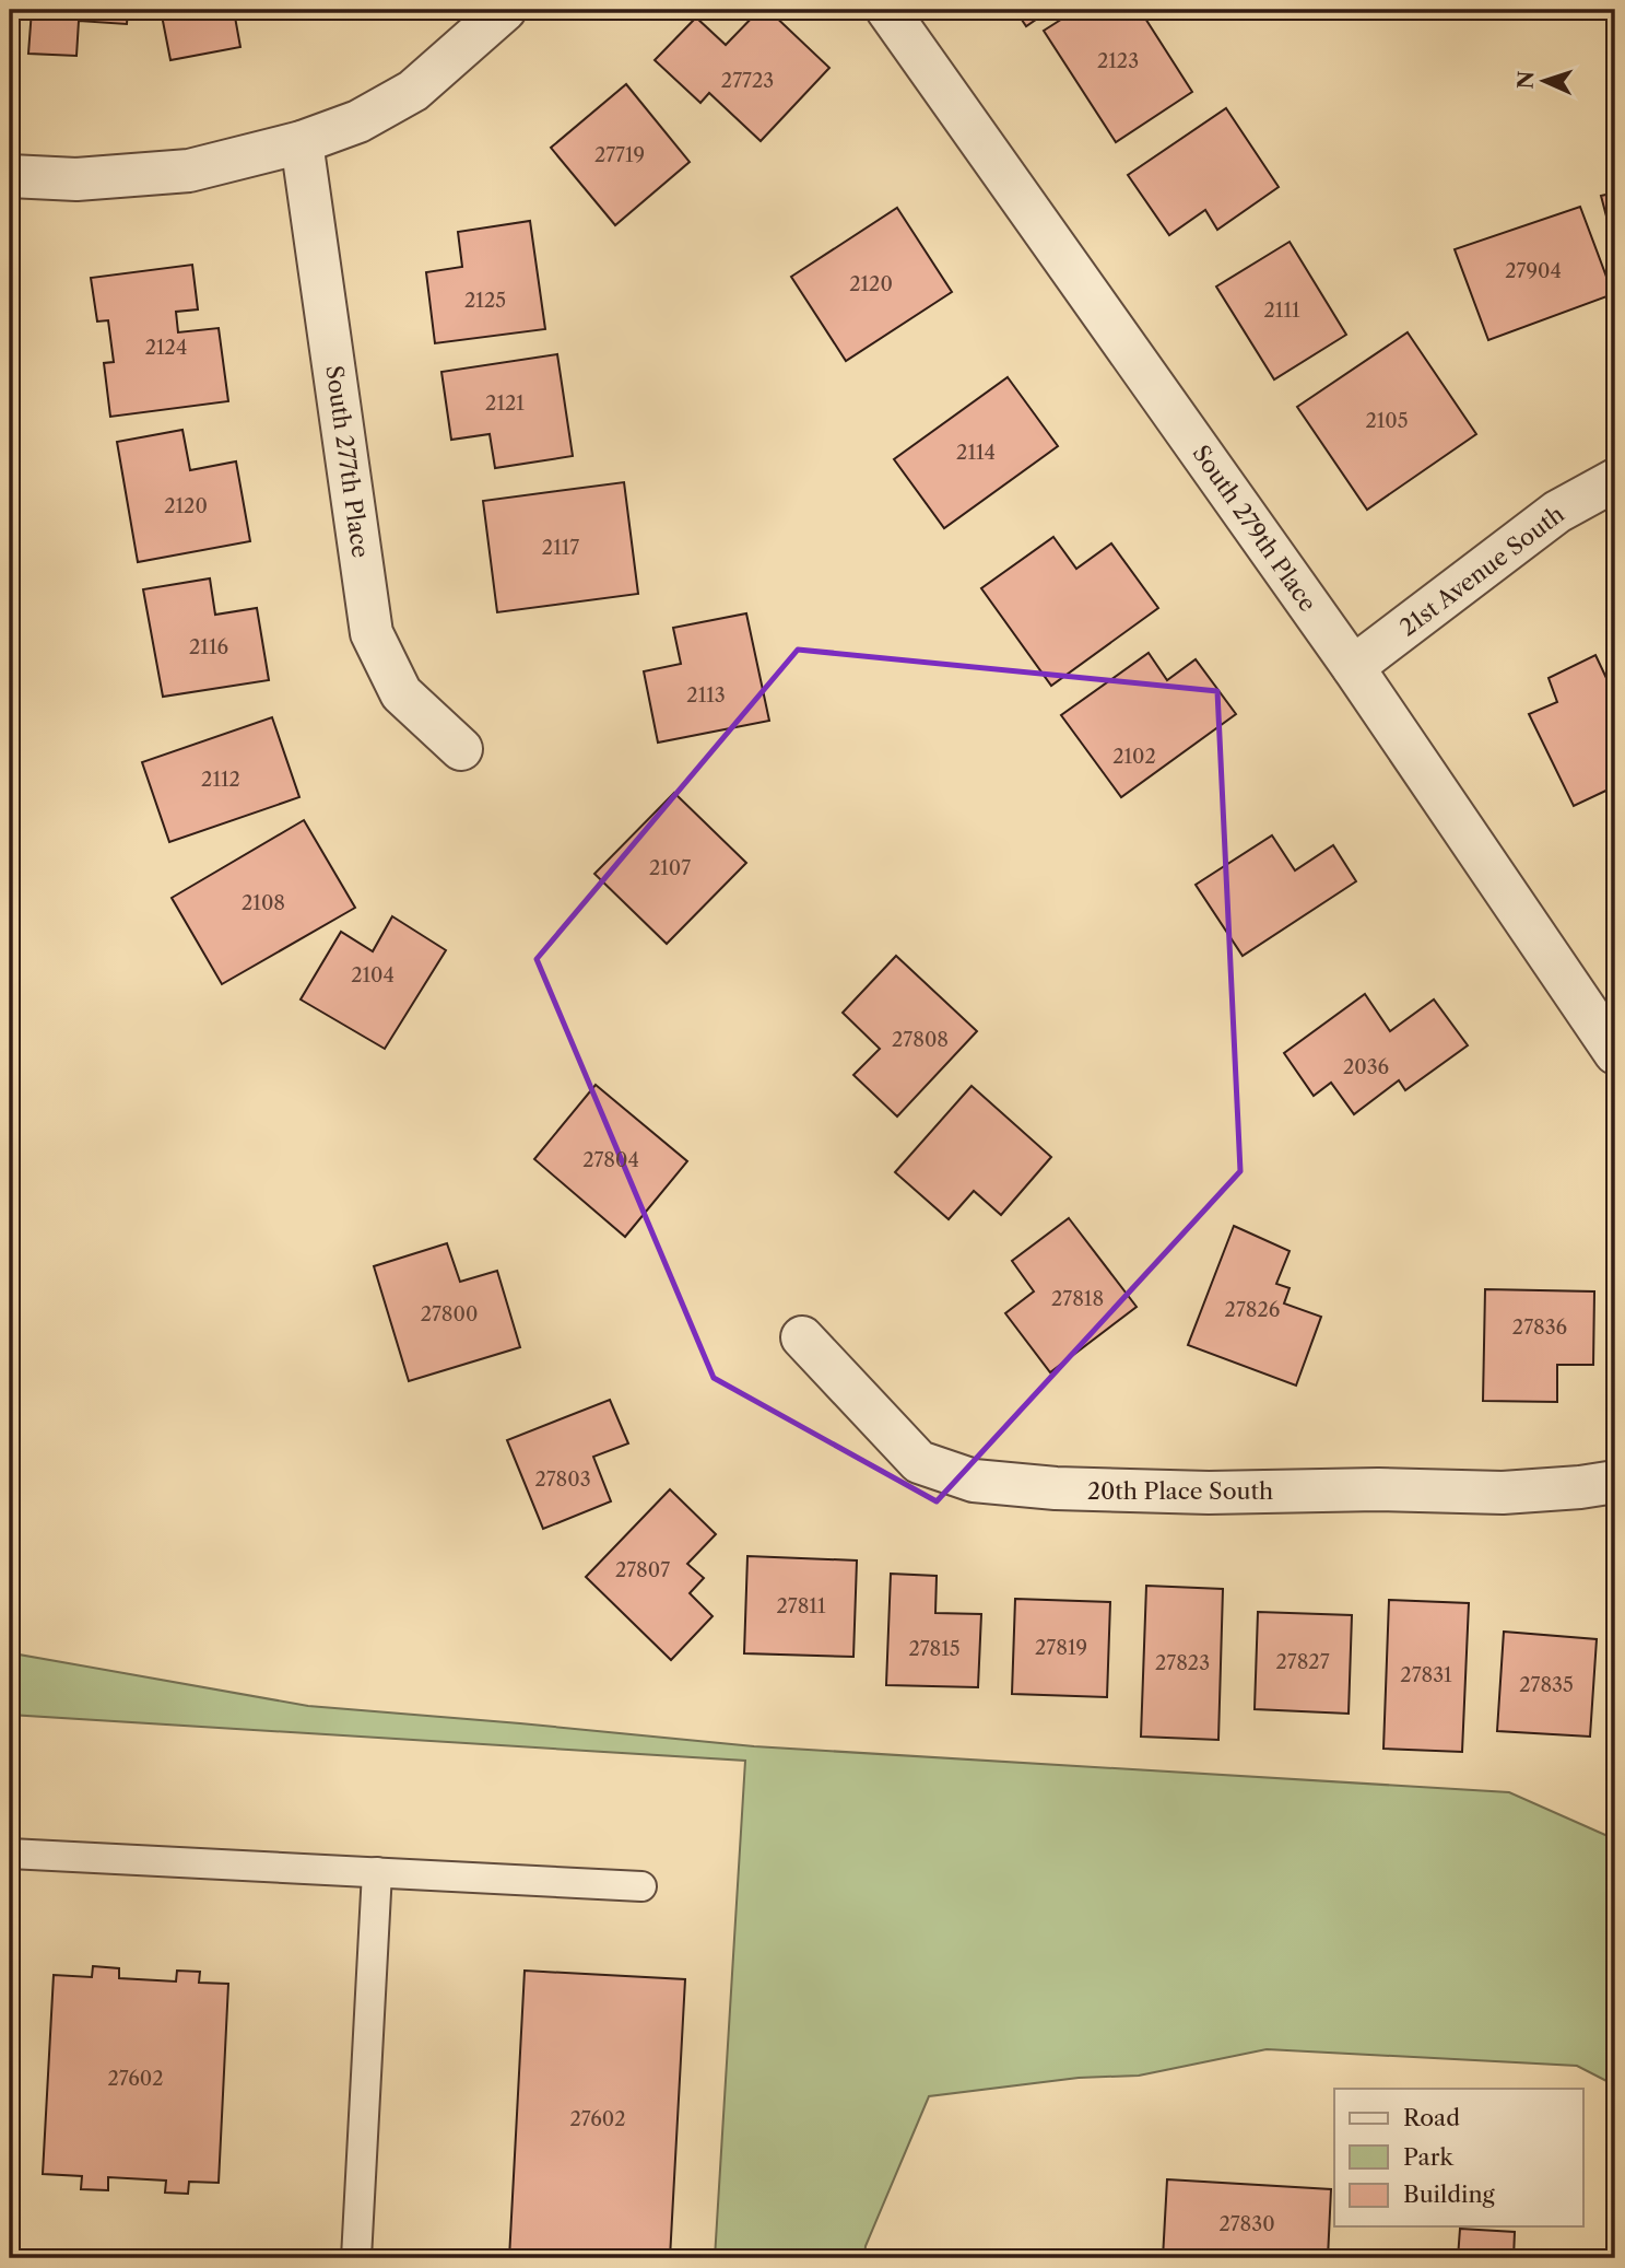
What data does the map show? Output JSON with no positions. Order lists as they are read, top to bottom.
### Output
{
  "streets": {
    "street": [
      "South 277th Place",
      "South 279th Place",
      "21st Avenue South",
      "20th Place South"
    ]
  },
  "crossings": [
    ["South 279th Place", "21st Avenue South"]
  ],
  "house_numbers": [
    "2123",
    "27723",
    "27719",
    "27904",
    "2120",
    "2125",
    "2111",
    "2124",
    "2121",
    "2105",
    "2114",
    "2120",
    "2117",
    "2116",
    "2113",
    "2102",
    "2112",
    "2107",
    "2108",
    "2104",
    "27808",
    "2036",
    "27804",
    "27818",
    "27826",
    "27800",
    "27836",
    "27803",
    "27807",
    "27811",
    "27819",
    "27815",
    "27827",
    "27823",
    "27831",
    "27835",
    "27602",
    "27602",
    "27830"
  ],
  "legend": ["Road", "Park", "Building"],
  "north": "left"
}
